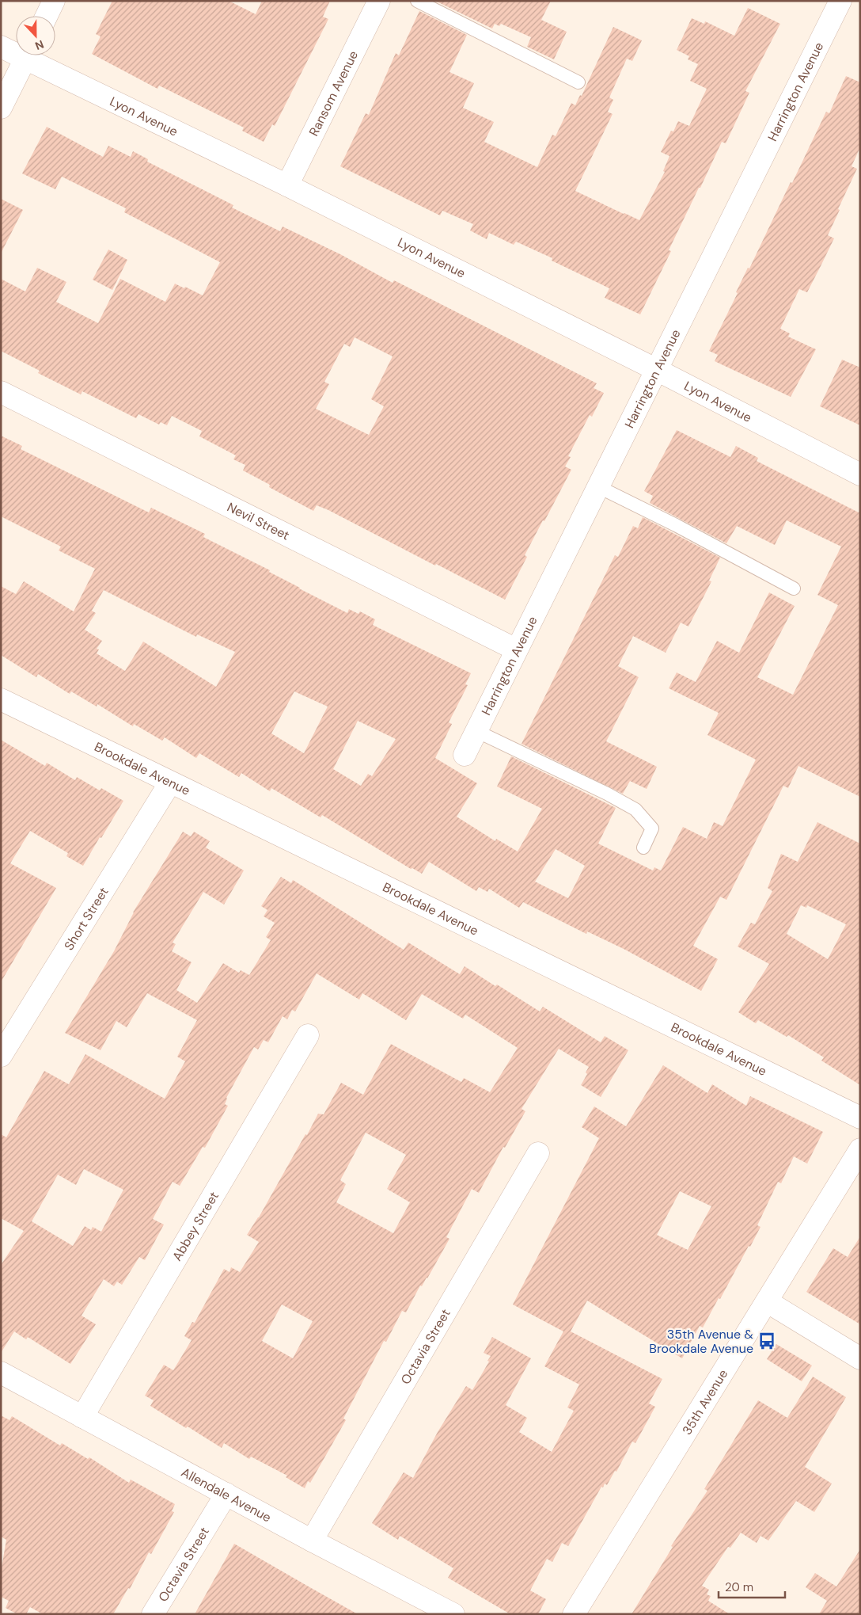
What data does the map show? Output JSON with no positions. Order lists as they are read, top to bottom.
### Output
{
  "streets": {
    "street": [
      "Harrington Avenue",
      "Ransom Avenue",
      "Lyon Avenue",
      "Nevil Street",
      "Brookdale Avenue",
      "Short Street",
      "Abbey Street",
      "Octavia Street",
      "35th Avenue",
      "Allendale Avenue"
    ]
  },
  "crossings": [
    ["Harrington Avenue", "Lyon Avenue"],
    ["Harrington Avenue", "Nevil Street"],
    ["Ransom Avenue", "Lyon Avenue"],
    ["Brookdale Avenue", "Short Street"],
    ["Abbey Street", "Allendale Avenue"],
    ["Octavia Street", "Allendale Avenue"]
  ],
  "places": {
    "bus stop": ["35th Avenue & Brookdale Avenue"]
  },
  "scale_bar": "20 m",
  "north": "bottom"
}
